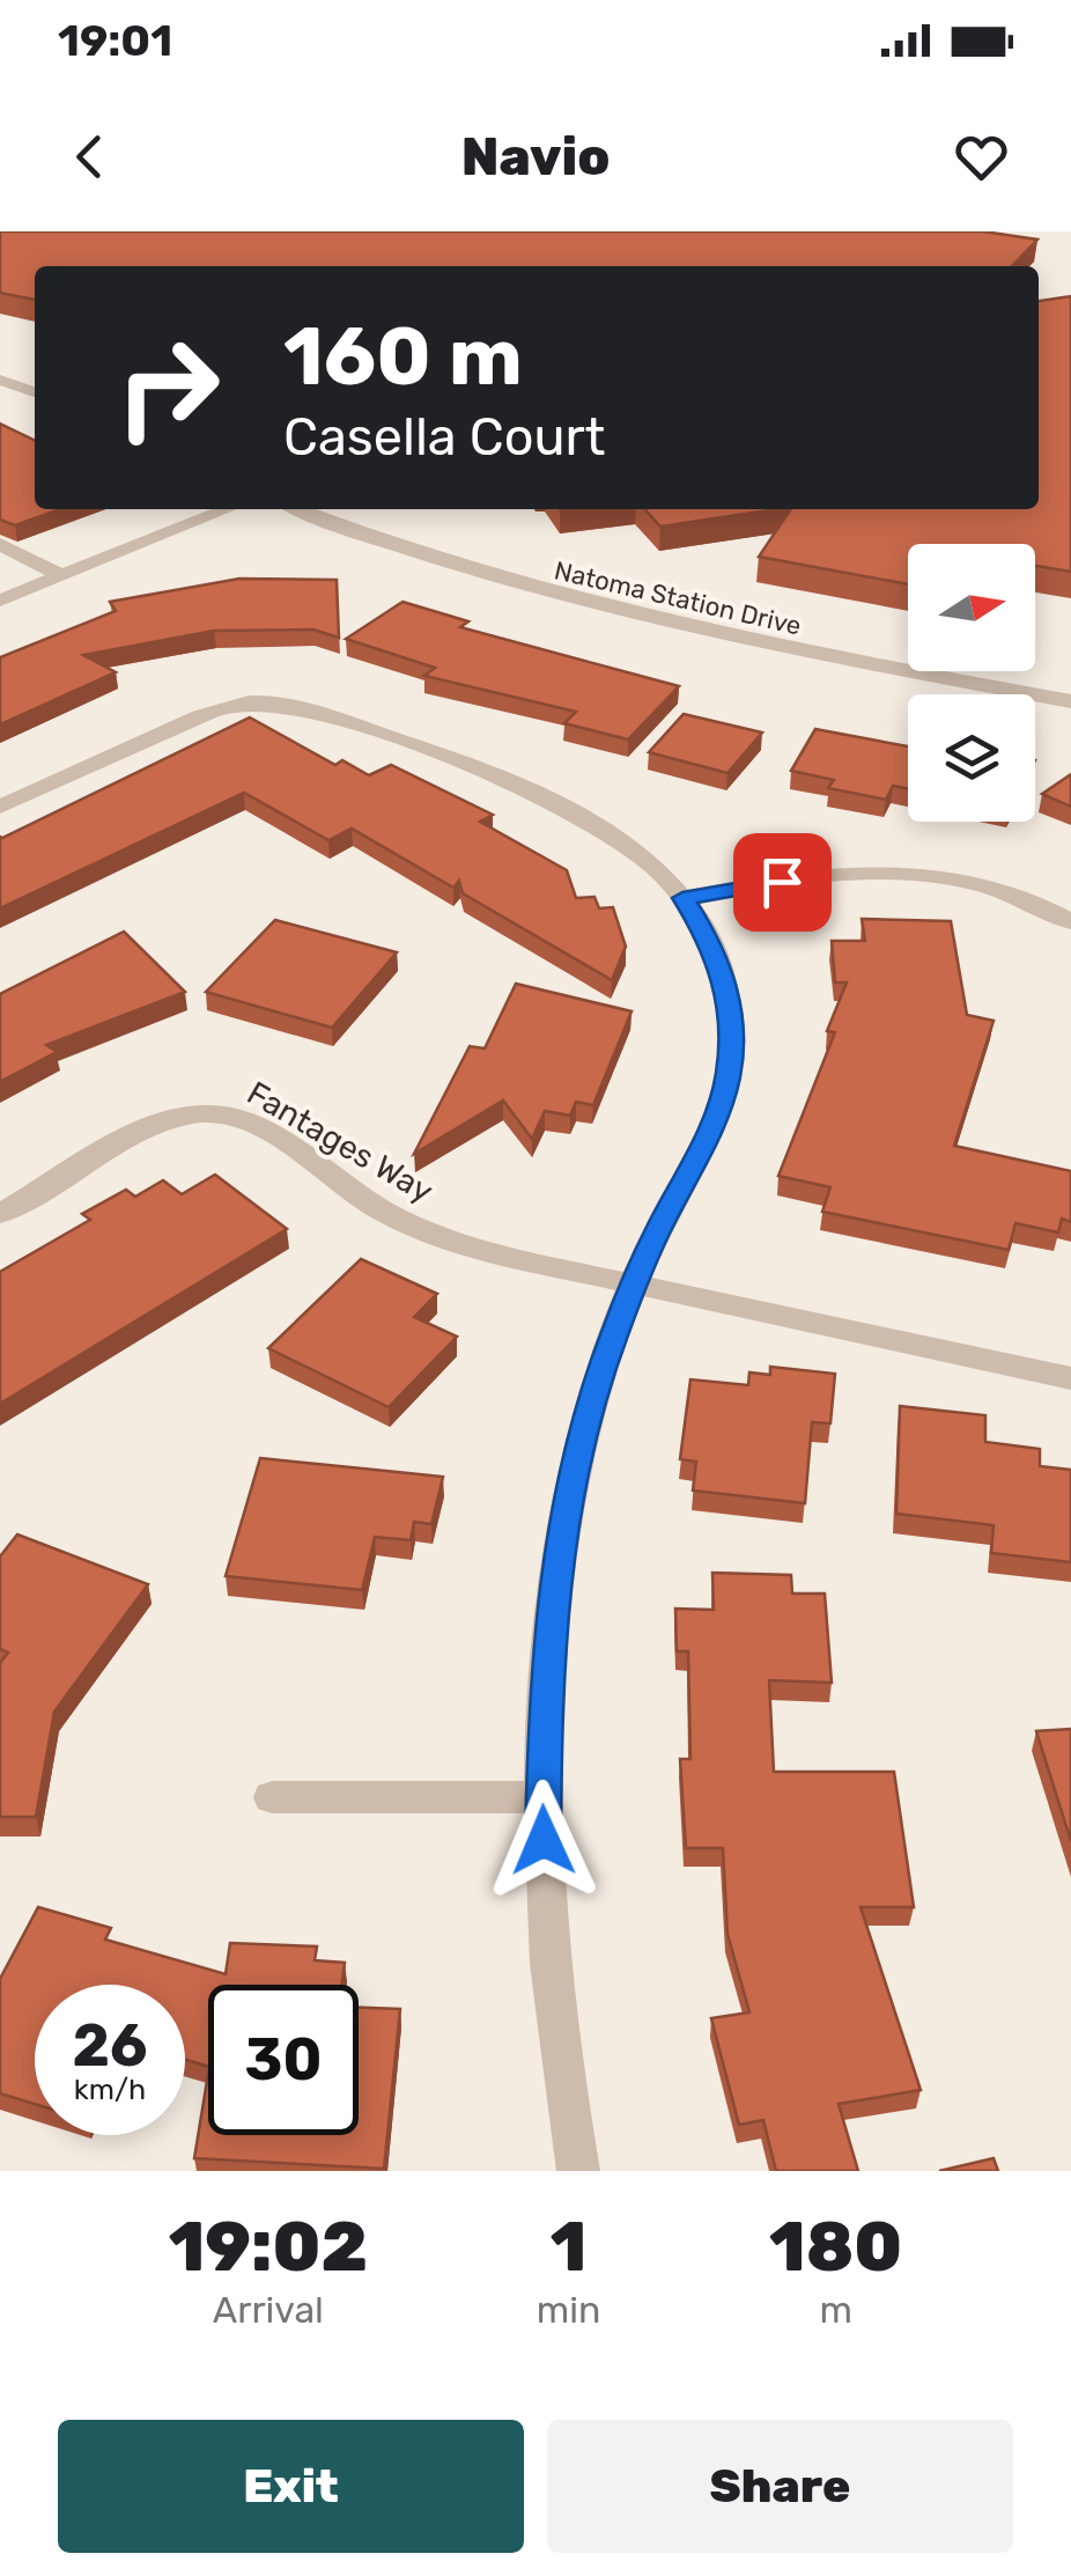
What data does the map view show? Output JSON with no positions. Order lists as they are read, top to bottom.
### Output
{
  "streets": {
    "street": ["Natoma Station Drive", "Fantages Way"]
  },
  "north": "right",
  "page": {
    "status": "19:01",
    "header": "Navio",
    "turn": ["160 m", "Casella Court"],
    "speed": "26 km/h",
    "limit": "30",
    "eta": [
      "19:02",
      "Arrival",
      "1",
      "min",
      "180",
      "m"
    ],
    "buttons": ["Exit", "Share"]
  }
}
